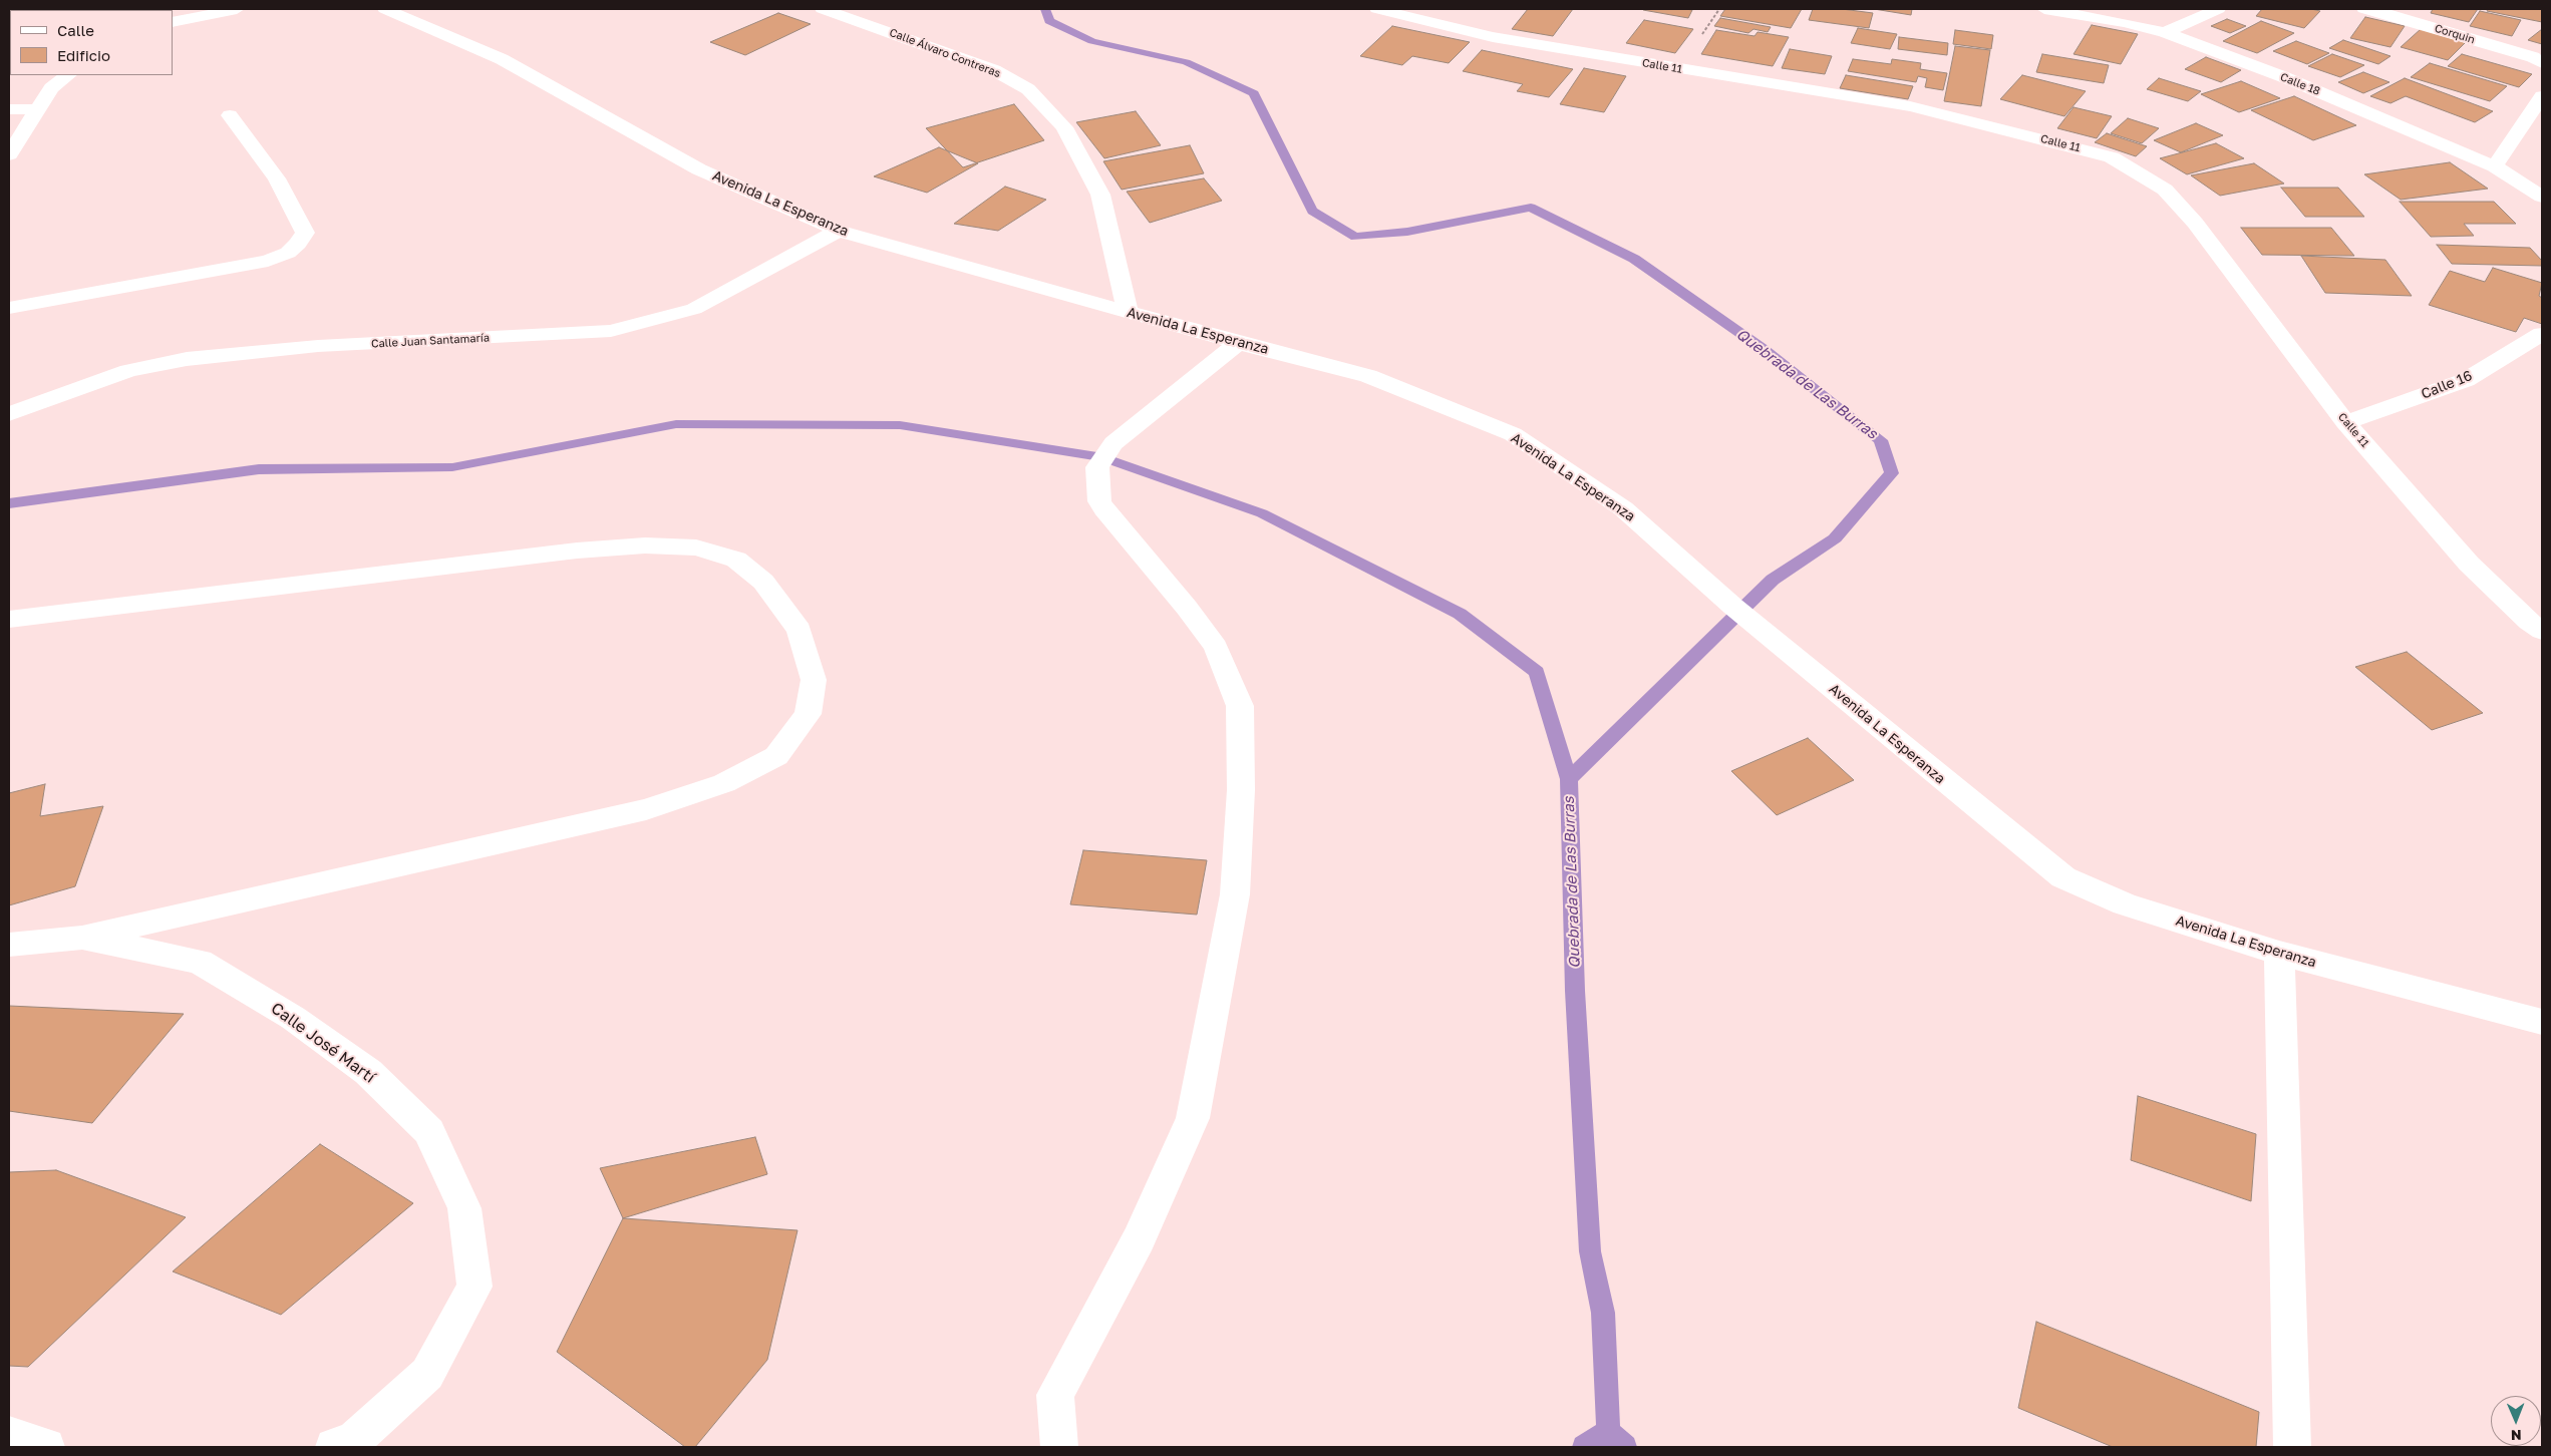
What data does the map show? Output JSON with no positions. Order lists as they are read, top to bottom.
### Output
{
  "streets": {
    "street": [
      "Corquin",
      "Calle Álvaro Contreras",
      "Calle 11",
      "Calle 18",
      "Avenida La Esperanza",
      "Calle Juan Santamaría",
      "Calle 16",
      "Calle José Martí"
    ]
  },
  "crossings": [
    ["Calle Álvaro Contreras", "Avenida La Esperanza"],
    ["Calle 11", "Calle 16"],
    ["Avenida La Esperanza", "Calle Juan Santamaría"]
  ],
  "water": ["Quebrada de Las Burras"],
  "legend": ["Calle", "Edificio"],
  "north": "bottom"
}
